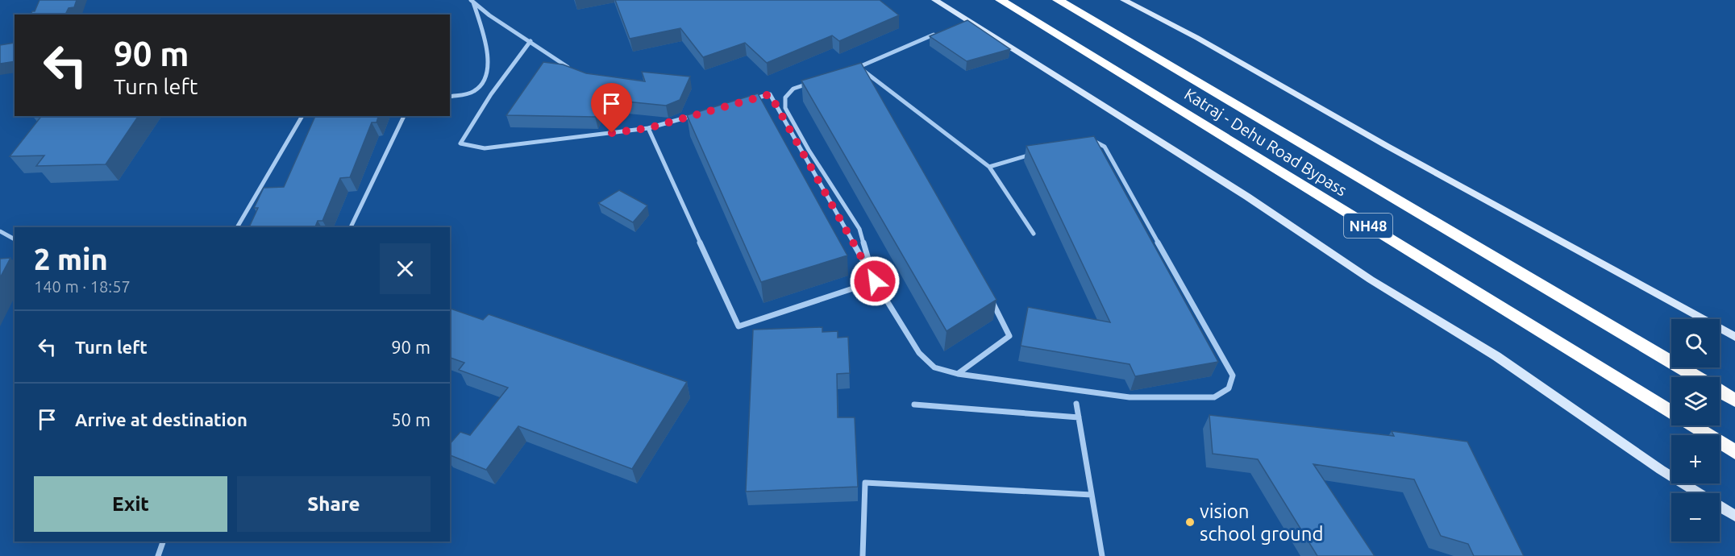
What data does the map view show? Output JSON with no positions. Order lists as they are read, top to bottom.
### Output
{
  "streets": {
    "highway": ["Katraj - Dehu Road Bypass", "NH48"]
  },
  "places": ["vision school ground"],
  "page": {
    "turn": ["90 m", "Turn left"],
    "heading": ["2 min", "140 m · 18:57"],
    "list": [
      {
        "name": "Turn left",
        "value": "90 m"
      },
      {
        "name": "Arrive at destination",
        "value": "50 m"
      }
    ],
    "map_buttons": ["+", "−"],
    "buttons": ["Exit", "Share"]
  }
}
